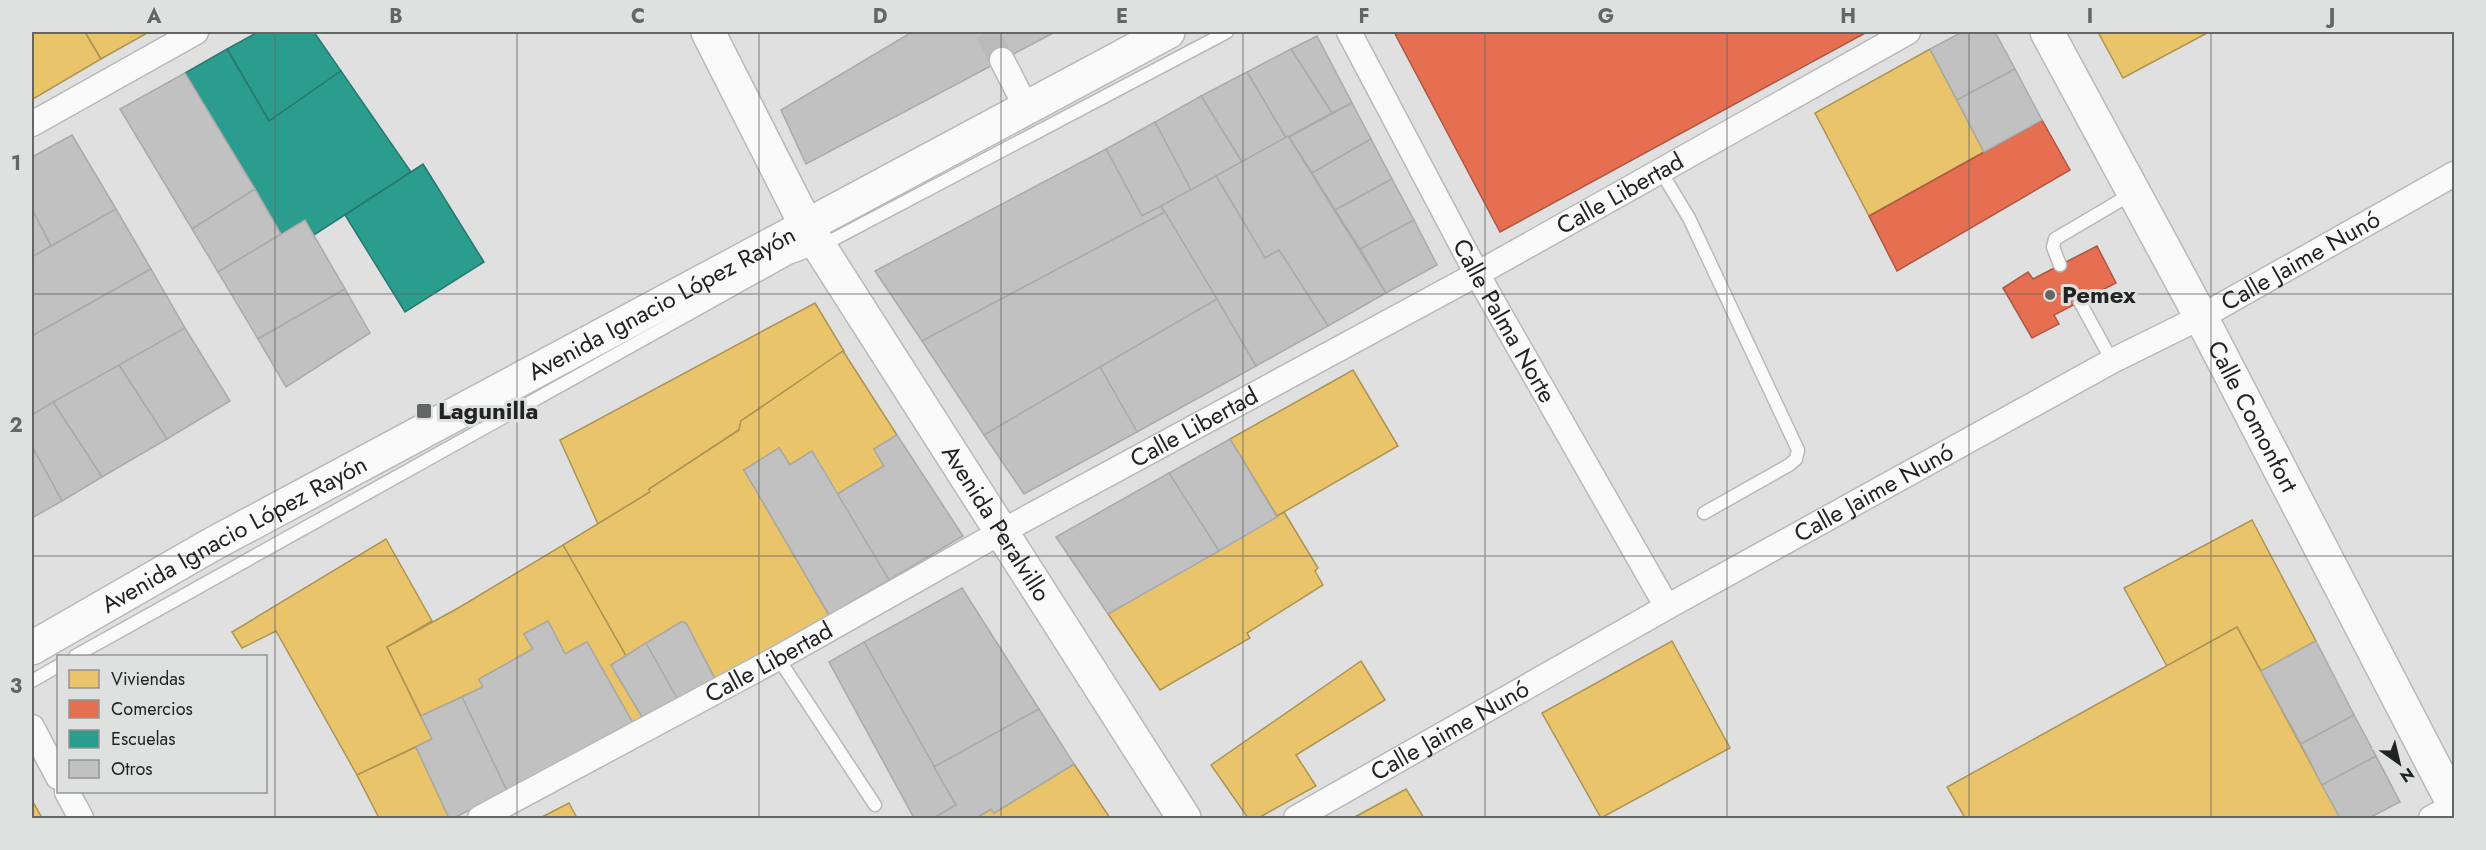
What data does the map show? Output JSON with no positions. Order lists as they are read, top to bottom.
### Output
{
  "streets": {
    "street": [
      "Calle Libertad",
      "Calle Jaime Nunó",
      "Avenida Ignacio López Rayón",
      "Calle Palma Norte",
      "Calle Comonfort",
      "Avenida Peralvillo"
    ]
  },
  "crossings": [
    ["Calle Libertad", "Calle Palma Norte"],
    ["Calle Libertad", "Avenida Peralvillo"],
    ["Calle Jaime Nunó", "Calle Palma Norte"],
    ["Calle Jaime Nunó", "Calle Comonfort"],
    ["Avenida Ignacio López Rayón", "Avenida Peralvillo"]
  ],
  "places": {
    "other": ["Pemex"],
    "transit": ["Lagunilla"]
  },
  "legend": [
    "Viviendas",
    "Comercios",
    "Escuelas",
    "Otros"
  ],
  "north": "bottom right",
  "grid": {
    "columns": [
      "A",
      "B",
      "C",
      "D",
      "E",
      "F",
      "G",
      "H",
      "I",
      "J"
    ],
    "rows": ["1", "2", "3"]
  }
}
